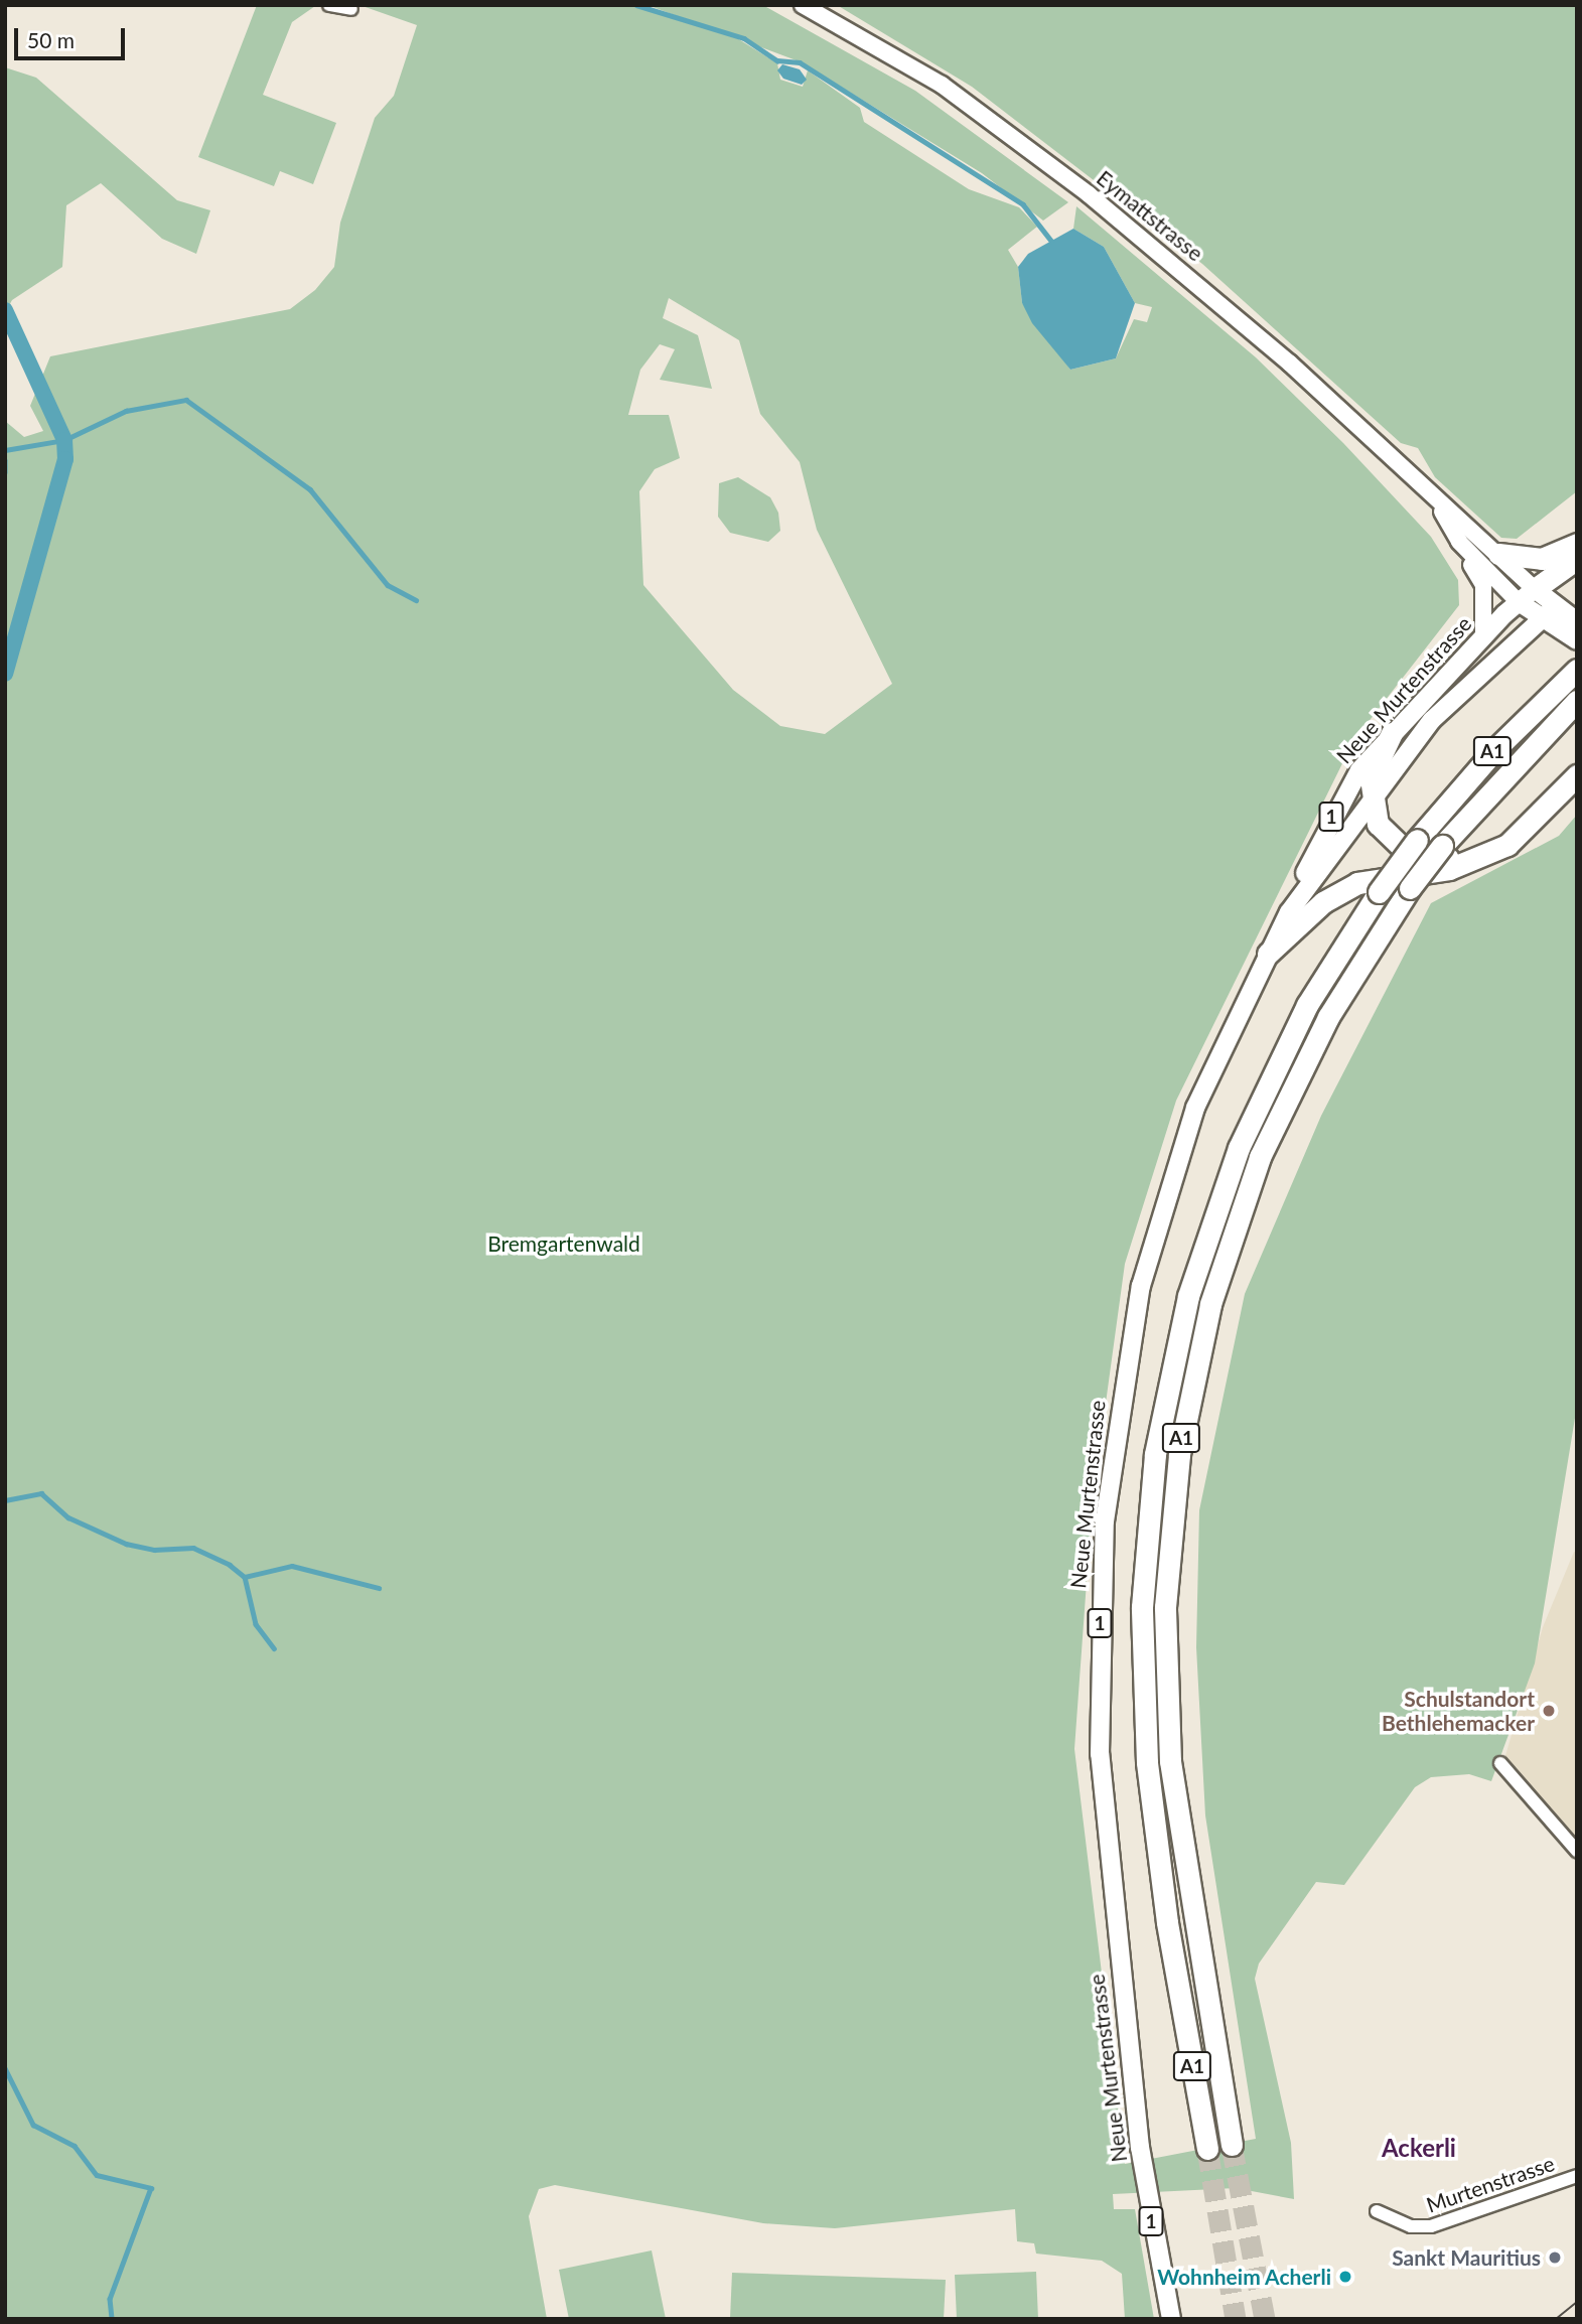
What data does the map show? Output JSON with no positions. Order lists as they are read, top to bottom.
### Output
{
  "streets": {
    "highway": ["A1"],
    "main road": ["Eymattstrasse", "Neue Murtenstrasse", "1"],
    "street": ["Murtenstrasse"]
  },
  "crossings": [
    ["Eymattstrasse", "Neue Murtenstrasse"]
  ],
  "districts": ["Ackerli"],
  "parks": ["Bremgartenwald"],
  "places": ["Schulstandort Bethlehemacker", "Sankt Mauritius", "Wohnheim Acherli"],
  "scale_bar": "50 m"
}
